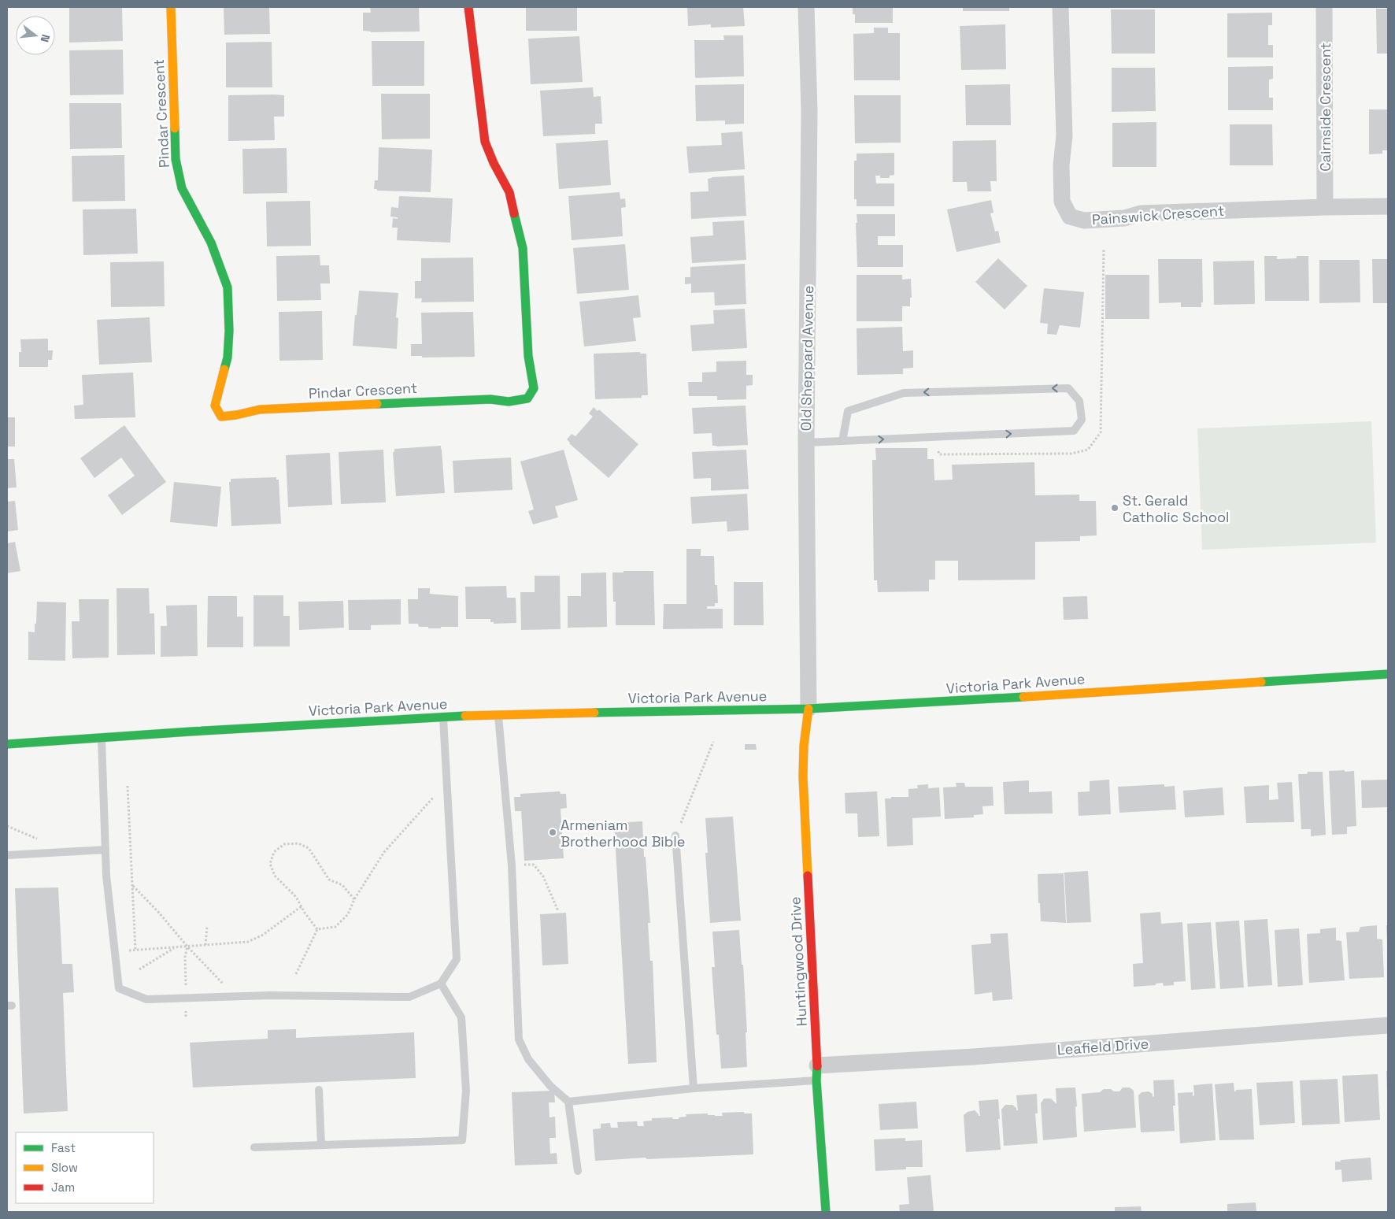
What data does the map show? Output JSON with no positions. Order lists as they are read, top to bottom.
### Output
{
  "streets": {
    "street": [
      "Cairnside Crescent",
      "Pindar Crescent",
      "Painswick Crescent",
      "Old Sheppard Avenue",
      "Victoria Park Avenue",
      "Huntingwood Drive",
      "Leafield Drive"
    ]
  },
  "crossings": [
    ["Cairnside Crescent", "Painswick Crescent"],
    ["Old Sheppard Avenue", "Victoria Park Avenue"],
    ["Old Sheppard Avenue", "Huntingwood Drive"],
    ["Victoria Park Avenue", "Huntingwood Drive"],
    ["Huntingwood Drive", "Leafield Drive"]
  ],
  "places": ["St. Gerald Catholic School", "Armeniam Brotherhood Bible"],
  "legend": ["Fast", "Slow", "Jam"],
  "north": "right"
}
